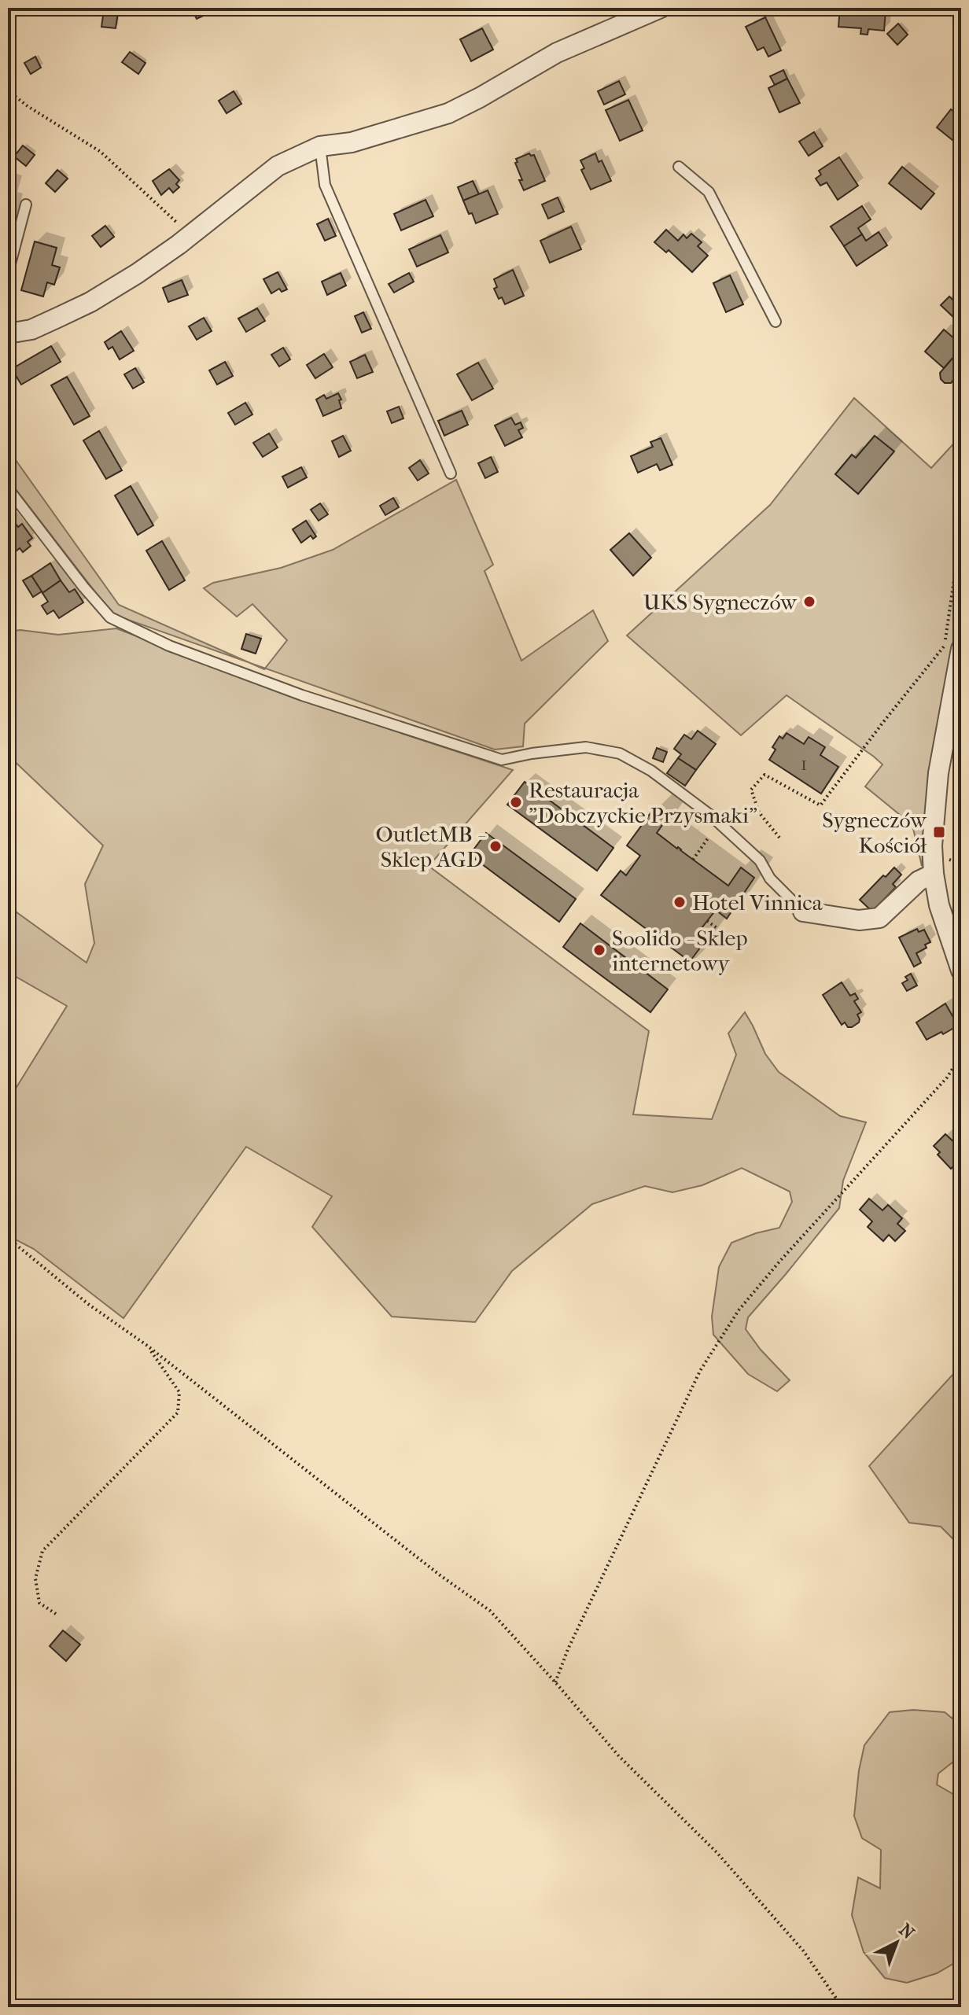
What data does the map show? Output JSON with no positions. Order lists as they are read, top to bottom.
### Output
{
  "places": {
    "other": [
      "UKS Sygneczów",
      "Restauracja \"Dobczyckie Przysmaki\"",
      "OutletMB - Sklep AGD",
      "Hotel Vinnica",
      "Soolido - Sklep internetowy"
    ],
    "transit": ["Sygneczów Kościół"]
  },
  "house_numbers": ["1"],
  "north": "top right"
}
